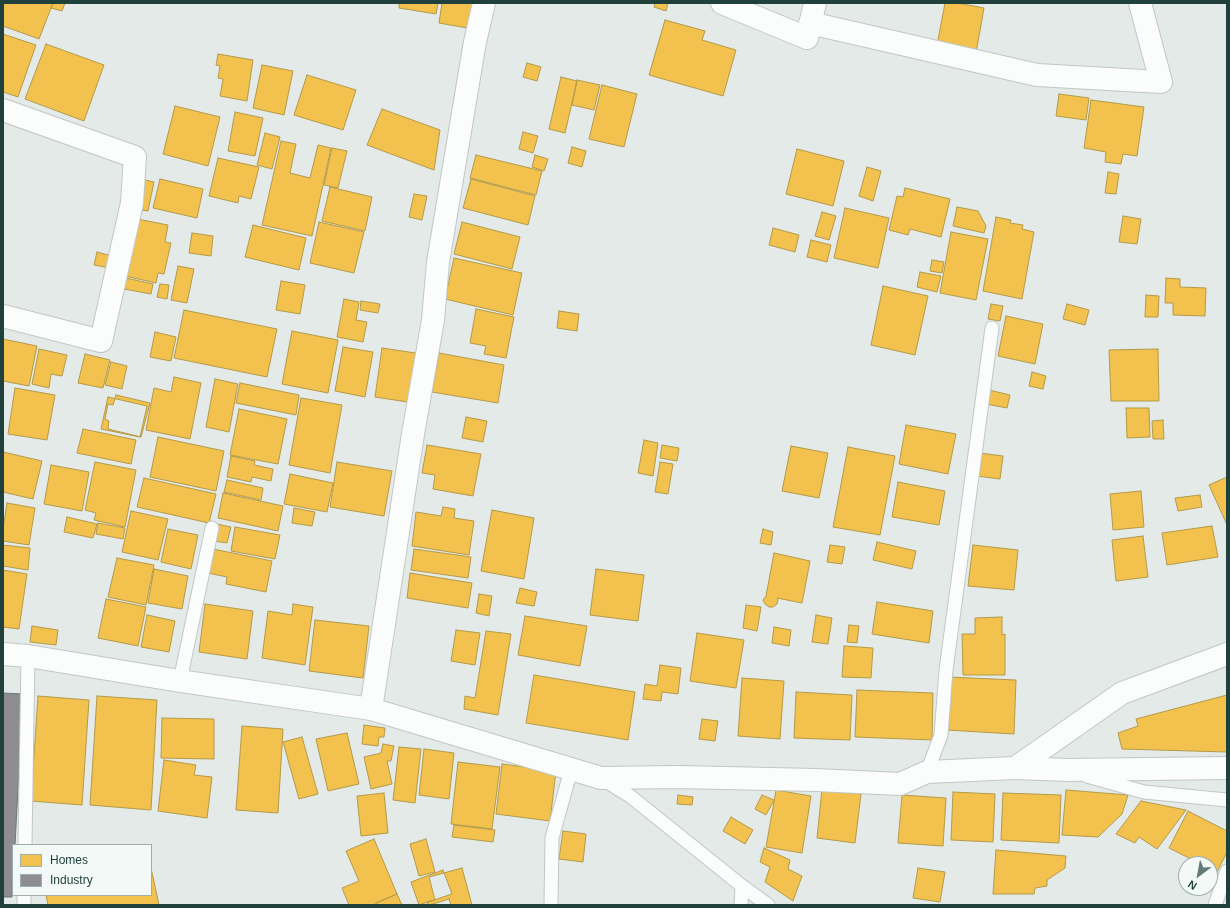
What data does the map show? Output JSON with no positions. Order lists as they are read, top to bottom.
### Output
{
  "legend": ["Homes", "Industry"],
  "north": "bottom left"
}
